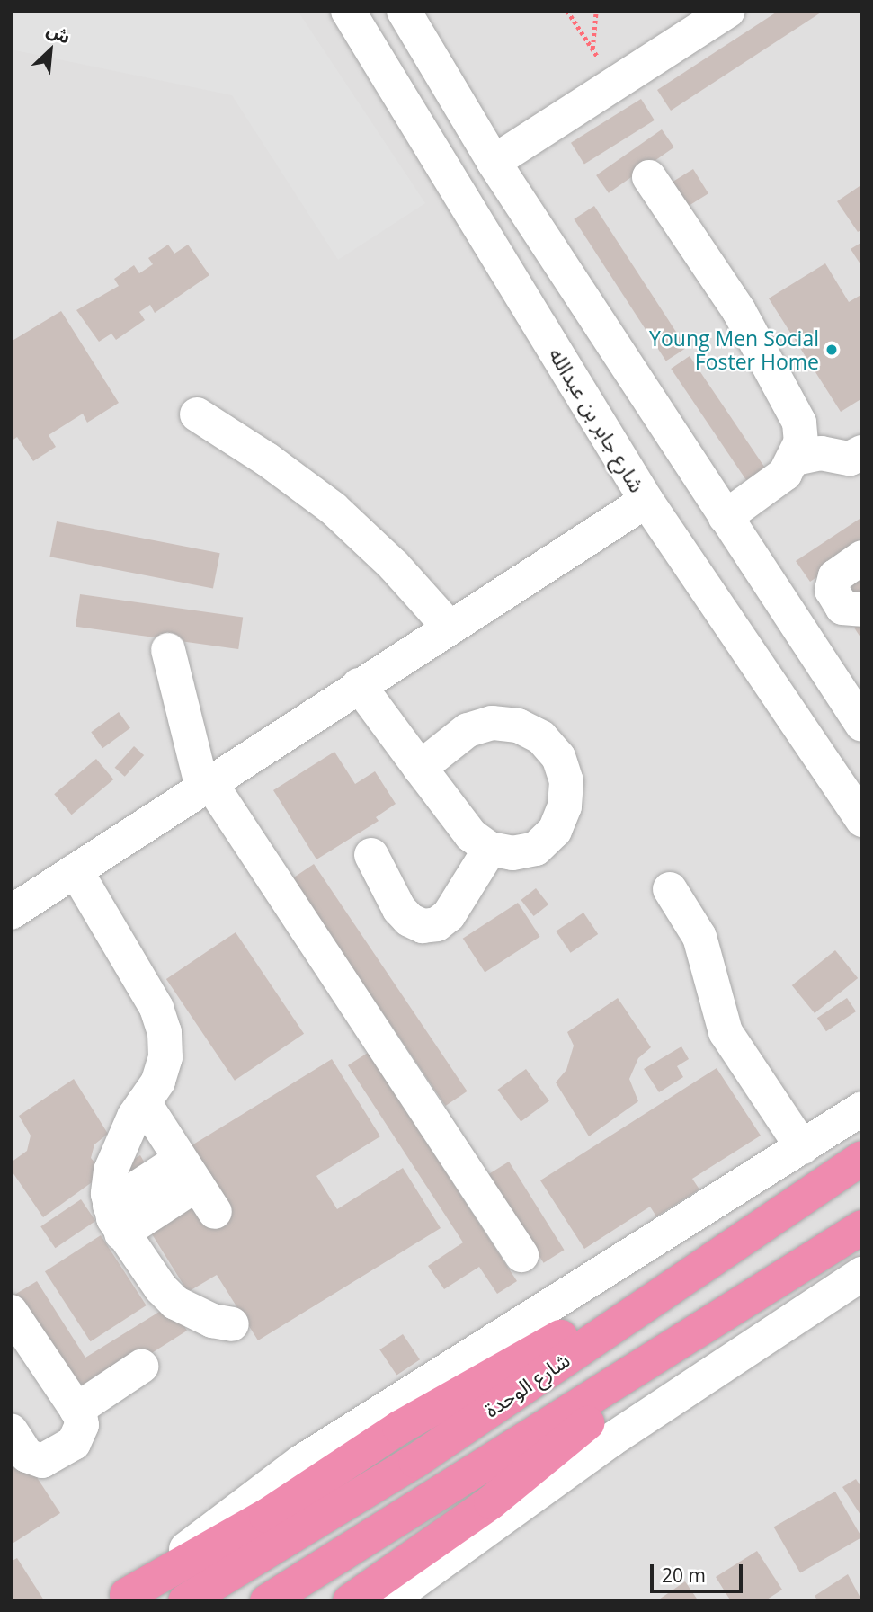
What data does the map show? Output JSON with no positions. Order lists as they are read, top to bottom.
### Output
{
  "streets": {
    "highway": ["شارع الوحدة"],
    "street": ["شارع جابر بن عبدالله"]
  },
  "places": ["Young Men Social Foster Home"],
  "scale_bar": "20 m",
  "north": "top right"
}
